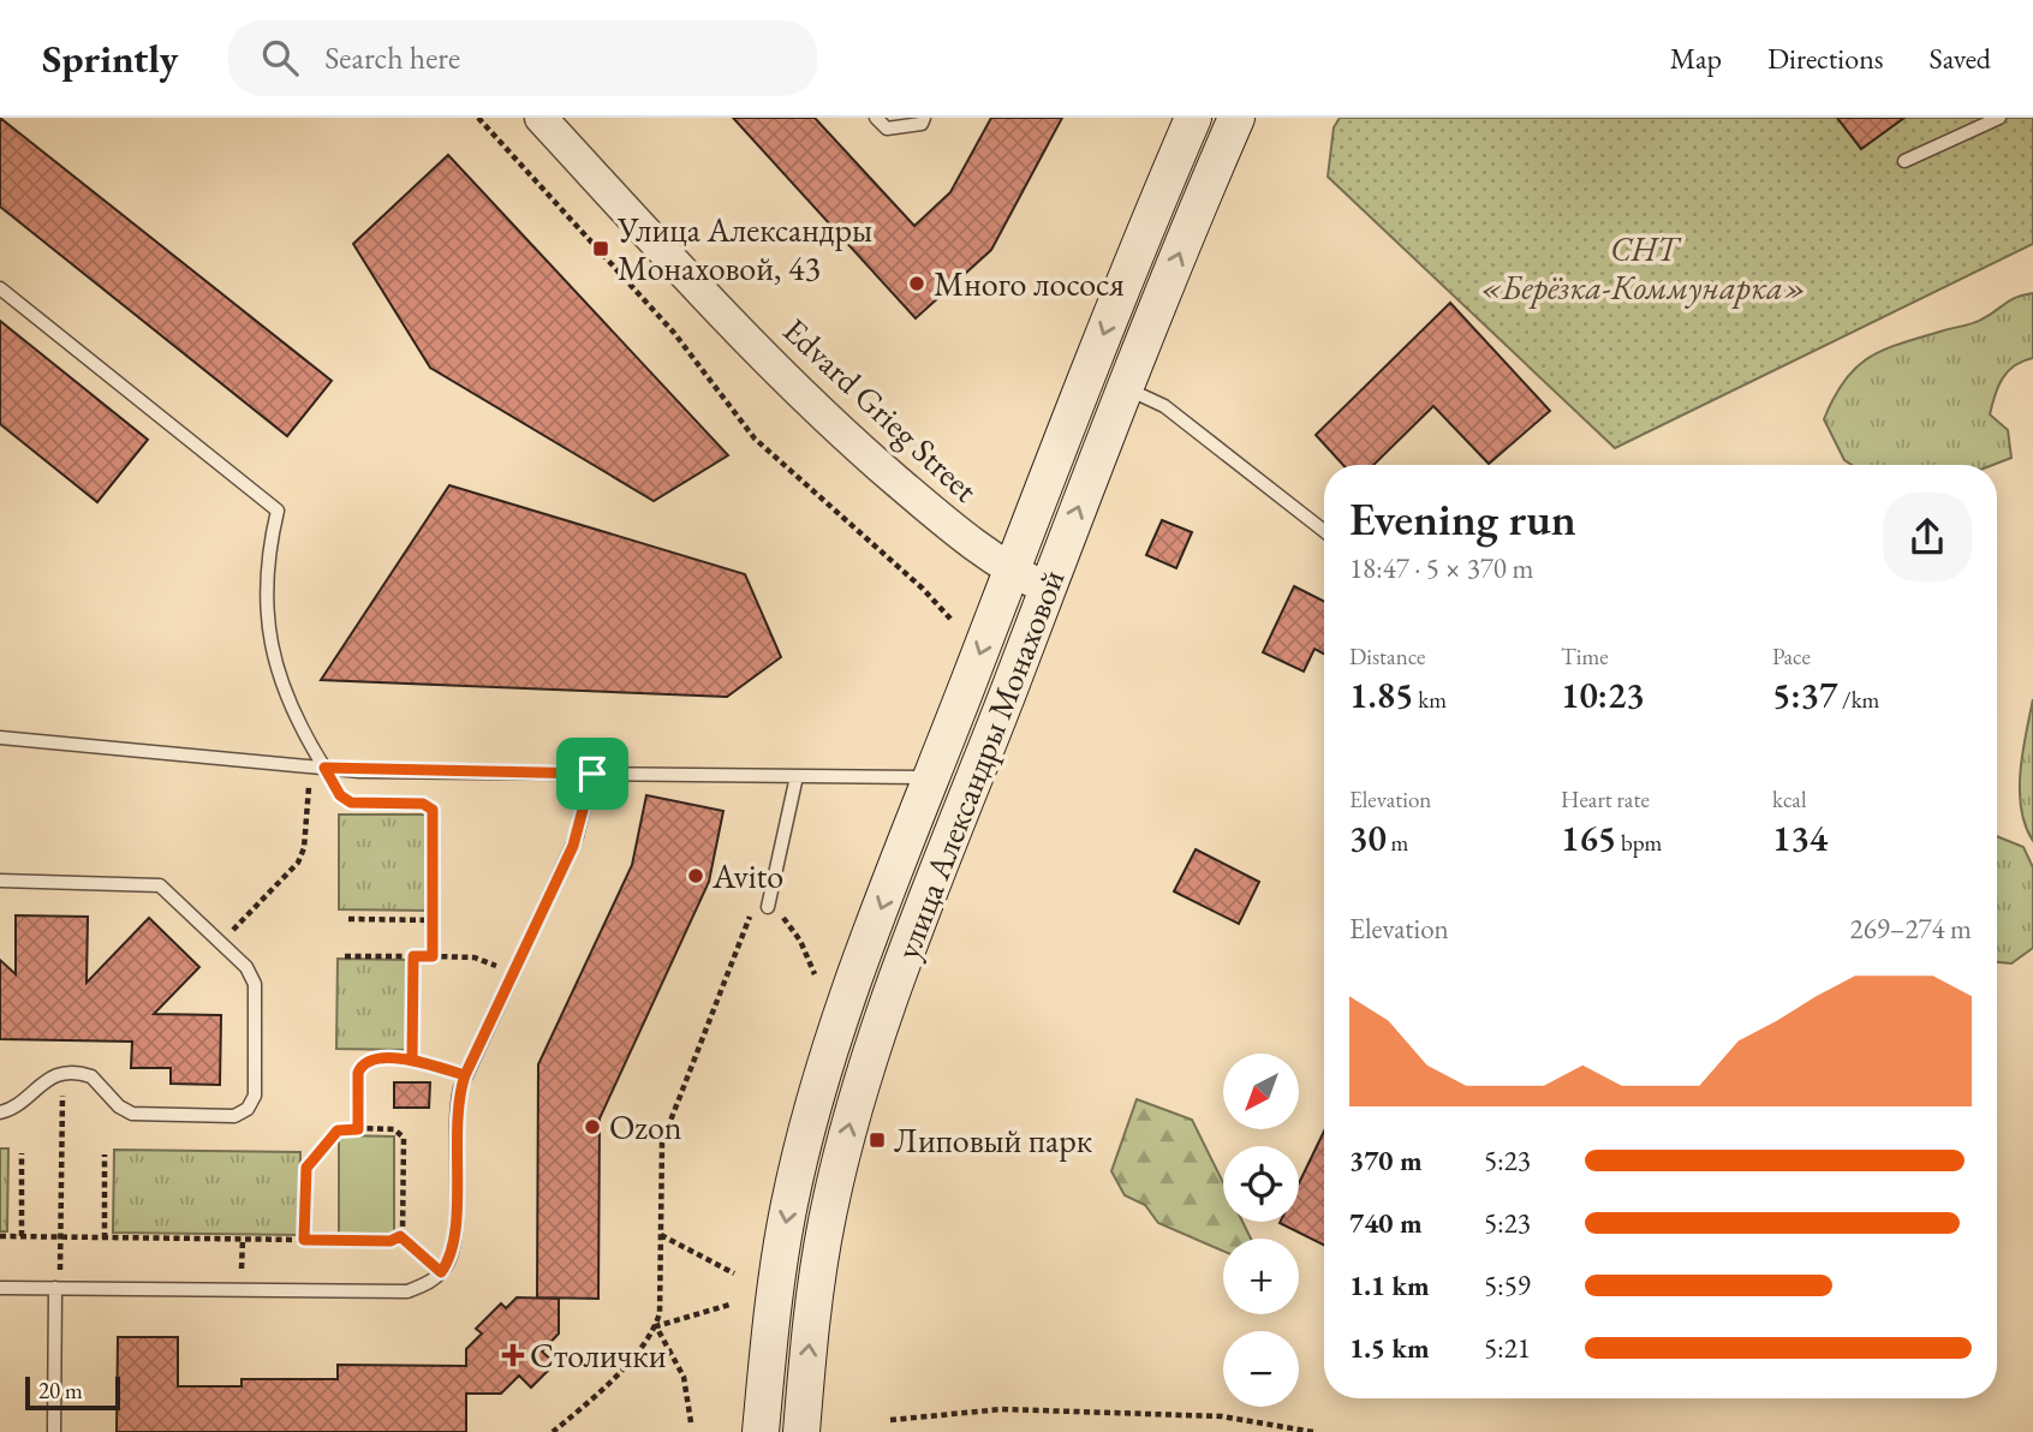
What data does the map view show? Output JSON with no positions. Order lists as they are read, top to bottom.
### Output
{
  "streets": {
    "main road": ["улица Александры Монаховой"],
    "street": ["Edvard Grieg Street"]
  },
  "crossings": [
    ["Edvard Grieg Street", "улица Александры Монаховой"]
  ],
  "parks": ["СНТ «Берёзка-Коммунарка»"],
  "places": {
    "transit": ["Улица Александры Монаховой, 43", "Липовый парк"],
    "other": ["Много лосося", "Avito", "Ozon"],
    "health": ["Столички"]
  },
  "scale_bar": "20 m",
  "north": "bottom left",
  "page": {
    "header": "Sprintly",
    "search": "Search here",
    "nav": ["Map", "Directions", "Saved"],
    "heading": ["Evening run", "18:47 · 5 × 370 m"],
    "stats": [
      ["Distance", "1.85 km"],
      ["Time", "10:23"],
      ["Pace", "5:37 /km"],
      ["Elevation", "30 m"],
      ["Heart rate", "165 bpm"],
      ["kcal", "134"]
    ],
    "chart": ["Elevation", "269–274 m"],
    "map_buttons": ["+", "−"],
    "list": [
      {
        "name": "370 m",
        "note": "5:23"
      },
      {
        "name": "740 m",
        "note": "5:23"
      },
      {
        "name": "1.1 km",
        "note": "5:59"
      },
      {
        "name": "1.5 km",
        "note": "5:21"
      }
    ],
    "scale": "20 m"
  }
}
